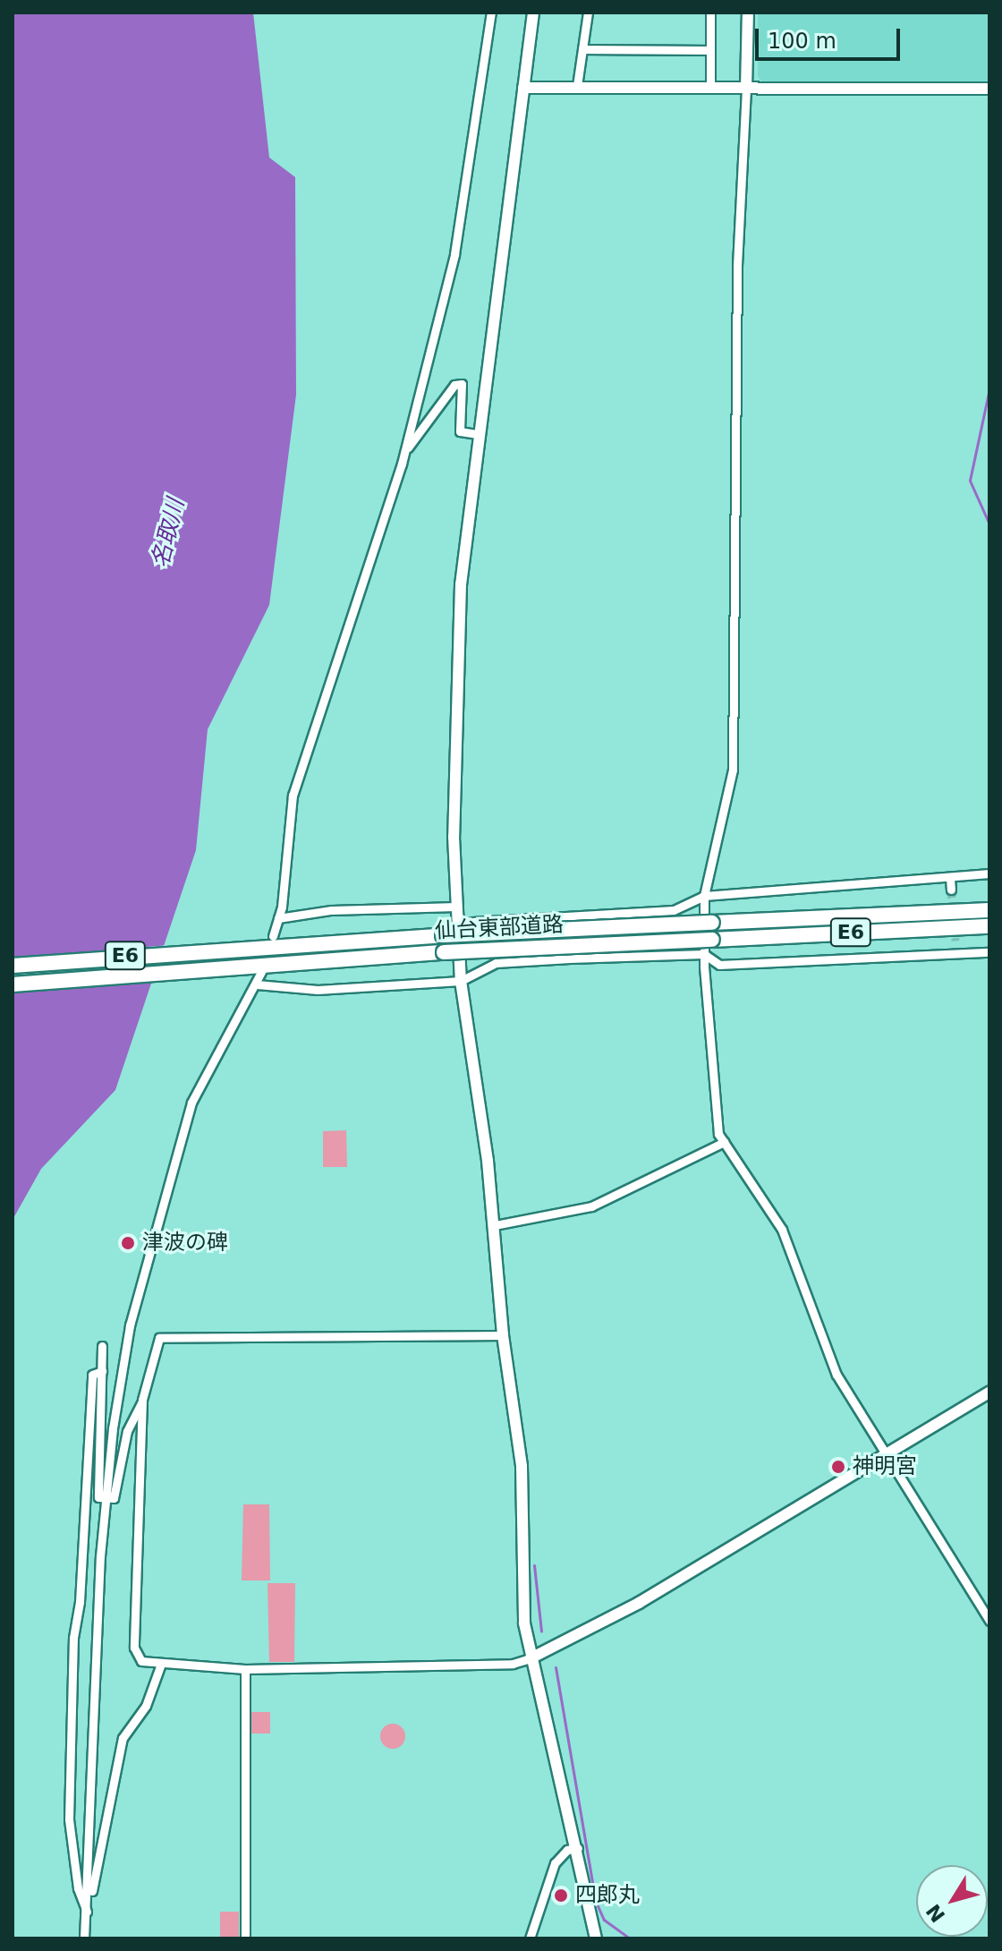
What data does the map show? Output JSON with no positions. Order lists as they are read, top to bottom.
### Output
{
  "streets": {
    "highway": ["仙台東部道路", "E6"]
  },
  "water": ["名取川"],
  "places": ["津波の碑", "神明宮", "四郎丸"],
  "scale_bar": "100 m",
  "north": "bottom left"
}
